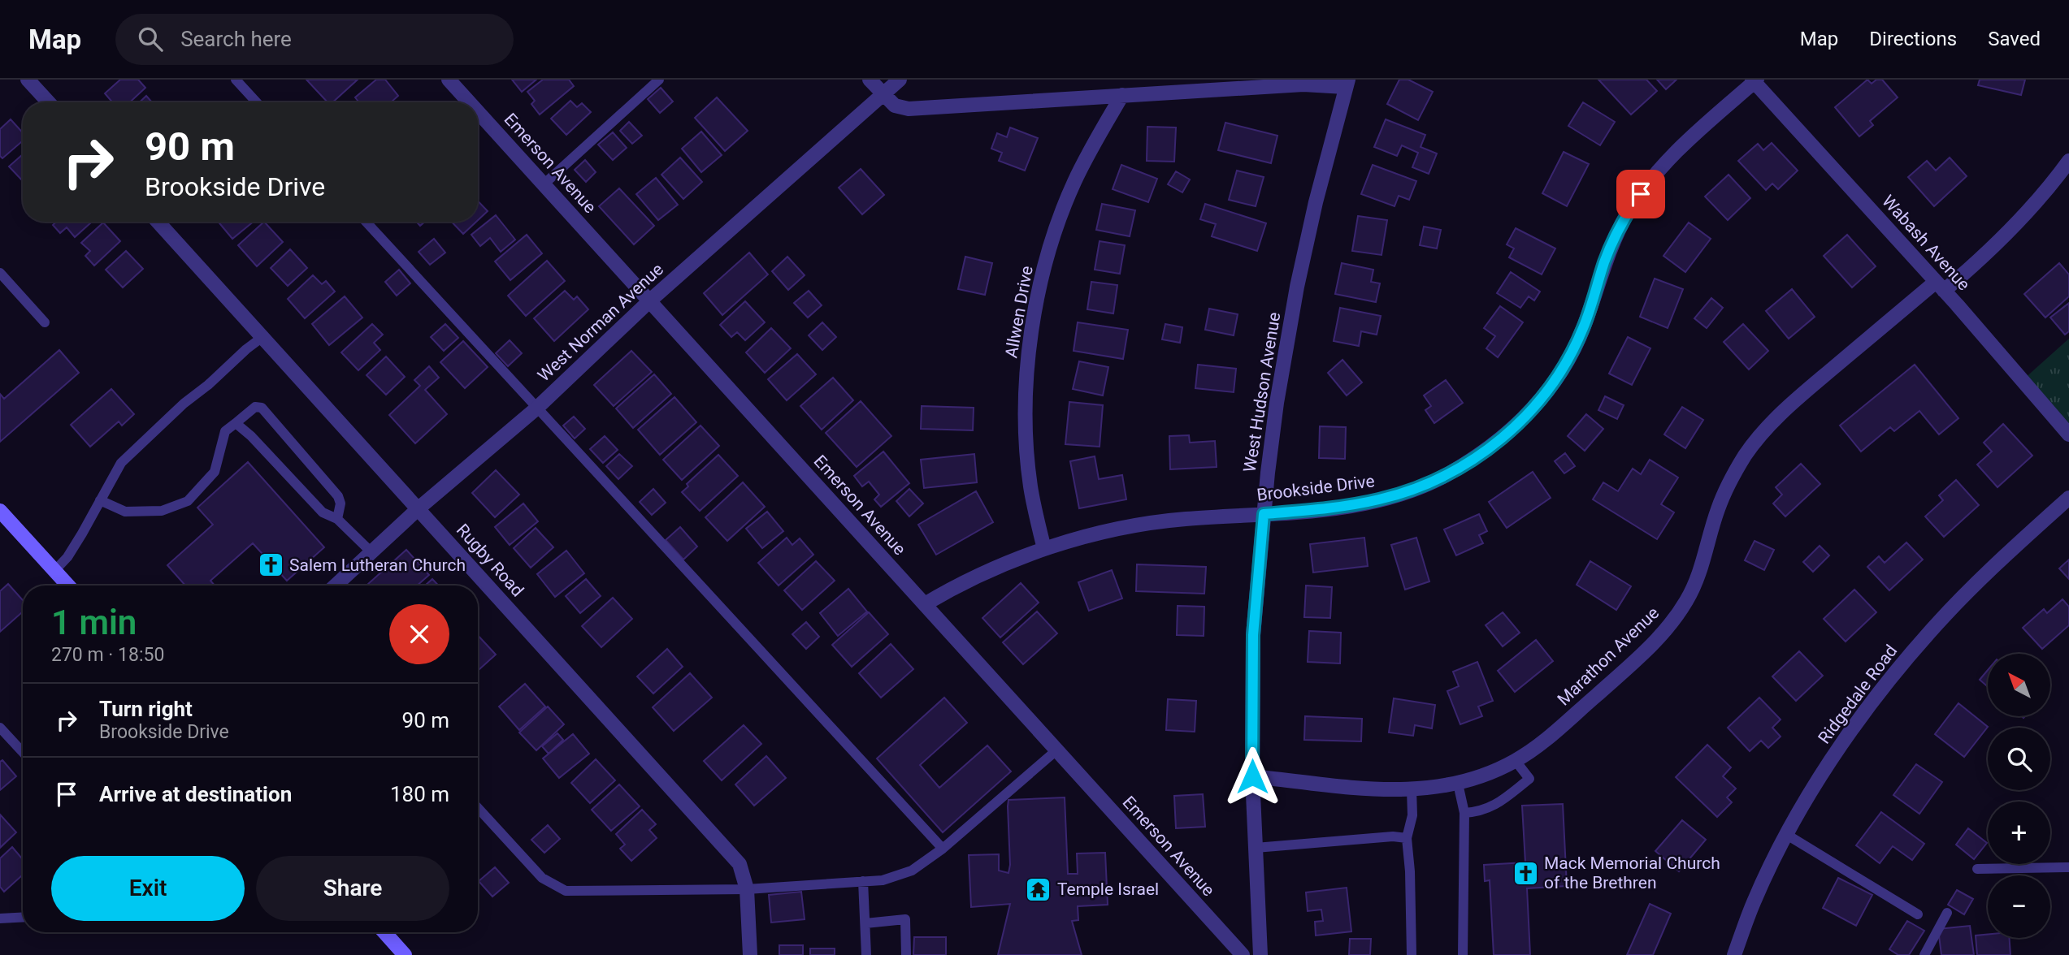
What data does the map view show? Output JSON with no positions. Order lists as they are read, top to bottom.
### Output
{
  "streets": {
    "street": [
      "Emerson Avenue",
      "Wabash Avenue",
      "Allwen Drive",
      "West Norman Avenue",
      "West Hudson Avenue",
      "Brookside Drive",
      "Rugby Road",
      "Marathon Avenue",
      "Ridgedale Road"
    ]
  },
  "crossings": [
    ["Emerson Avenue", "West Norman Avenue"],
    ["Emerson Avenue", "Brookside Drive"],
    ["Wabash Avenue", "Brookside Drive"],
    ["Wabash Avenue", "Marathon Avenue"],
    ["Allwen Drive", "Brookside Drive"],
    ["West Norman Avenue", "Rugby Road"],
    ["West Hudson Avenue", "Brookside Drive"],
    ["West Hudson Avenue", "Marathon Avenue"]
  ],
  "places": {
    "church": ["Salem Lutheran Church", "Mack Memorial Church of the Brethren"],
    "temple": ["Temple Israel"]
  },
  "north": "top left",
  "page": {
    "header": "Map",
    "search": "Search here",
    "nav": ["Map", "Directions", "Saved"],
    "turn": ["90 m", "Brookside Drive"],
    "heading": ["1 min", "270 m · 18:50"],
    "map_buttons": ["+", "−"],
    "list": [
      {
        "name": "Turn right",
        "note": "Brookside Drive",
        "value": "90 m"
      },
      {
        "name": "Arrive at destination",
        "value": "180 m"
      }
    ],
    "buttons": ["Exit", "Share"]
  }
}
